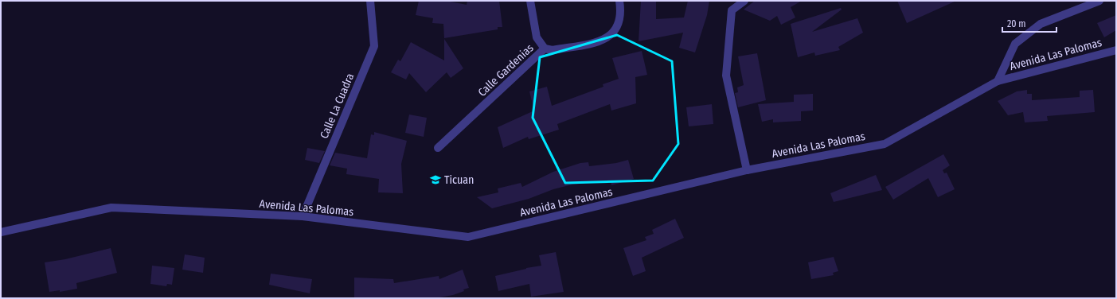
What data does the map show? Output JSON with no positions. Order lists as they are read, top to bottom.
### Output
{
  "streets": {
    "street": ["Avenida Las Palomas", "Calle Gardenias", "Calle La Cuadra"]
  },
  "crossings": [
    ["Avenida Las Palomas", "Calle La Cuadra"]
  ],
  "places": {
    "school or university": ["Ticuan"]
  },
  "scale_bar": "20 m"
}
